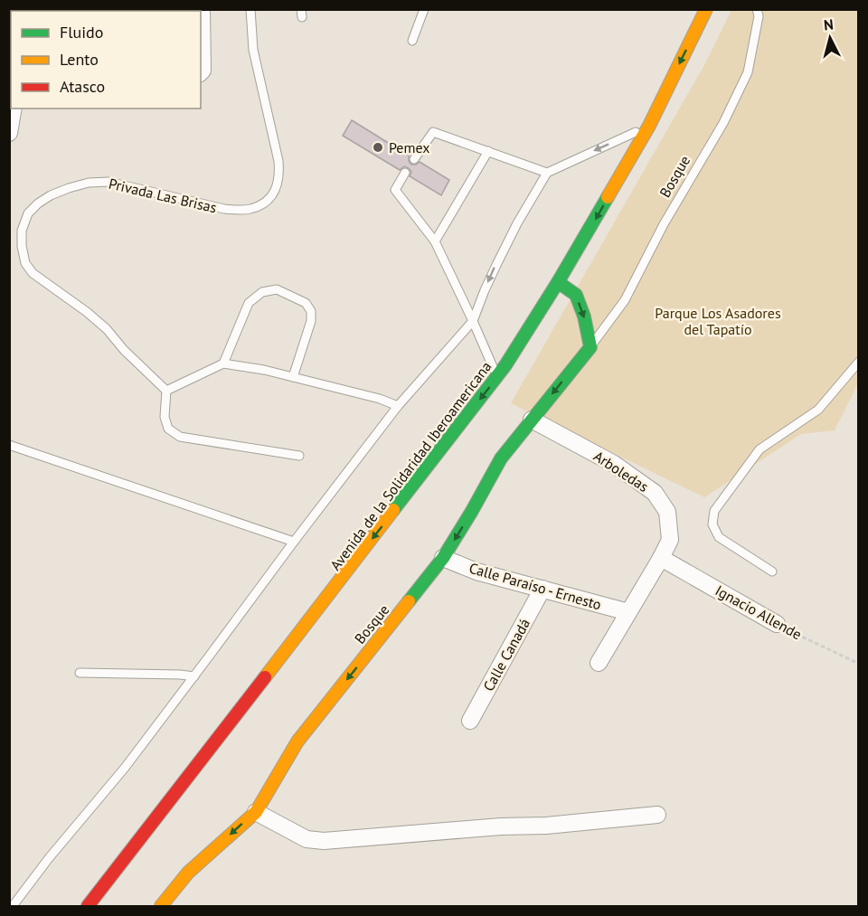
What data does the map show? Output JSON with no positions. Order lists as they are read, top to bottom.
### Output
{
  "streets": {
    "main road": ["Bosque", "Avenida de la Solidaridad Iberoamericana"],
    "street": [
      "Arboledas",
      "Calle Paraíso - Ernesto",
      "Ignacio Allende",
      "Calle Canadá"
    ],
    "lane": ["Privada Las Brisas"]
  },
  "crossings": [
    ["Bosque", "Arboledas"],
    ["Bosque", "Calle Paraíso - Ernesto"],
    ["Arboledas", "Calle Paraíso - Ernesto"],
    ["Arboledas", "Ignacio Allende"],
    ["Calle Paraíso - Ernesto", "Calle Canadá"]
  ],
  "one_way": ["Bosque", "Avenida de la Solidaridad Iberoamericana"],
  "parks": ["Parque Los Asadores del Tapatío"],
  "places": ["Pemex"],
  "legend": ["Fluido", "Lento", "Atasco"],
  "north": "top"
}
